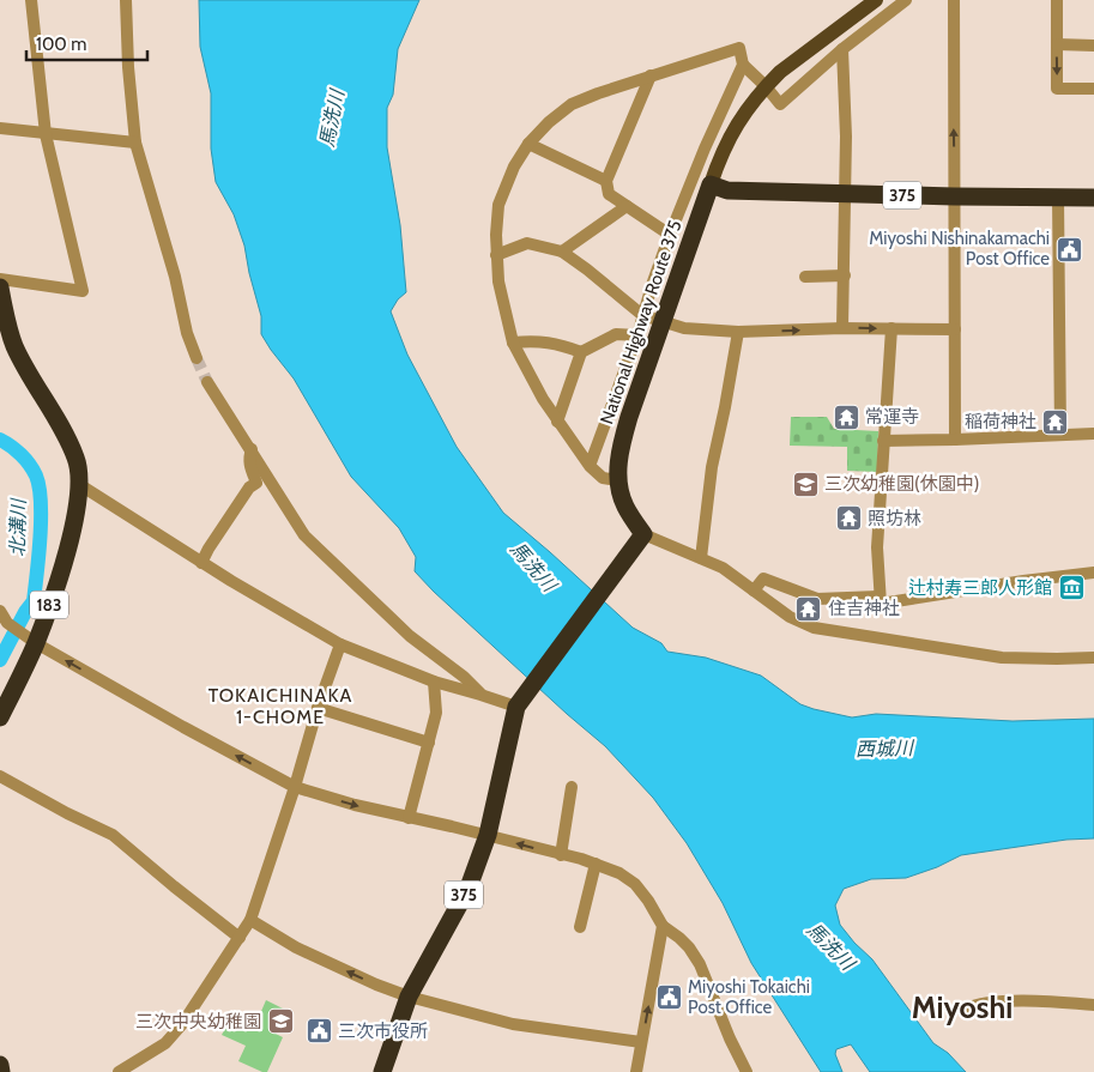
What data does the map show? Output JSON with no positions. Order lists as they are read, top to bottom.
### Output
{
  "streets": {
    "highway": ["375", "National Highway Route 375", "183"]
  },
  "crossings": [
    ["375", "National Highway Route 375"]
  ],
  "districts": ["TOKAICHINAKA 1-CHOME", "Miyoshi"],
  "water": ["馬洗川", "北溝川", "西城川"],
  "places": {
    "public building": ["Miyoshi Nishinakamachi Post Office", "Miyoshi Tokaichi Post Office", "三次市役所"],
    "temple": [
      "常運寺",
      "稲荷神社",
      "照坊林",
      "住吉神社"
    ],
    "school or university": ["三次幼稚園(休園中)", "三次中央幼稚園"],
    "museum": ["辻村寿三郎人形館"]
  },
  "scale_bar": "100 m"
}
